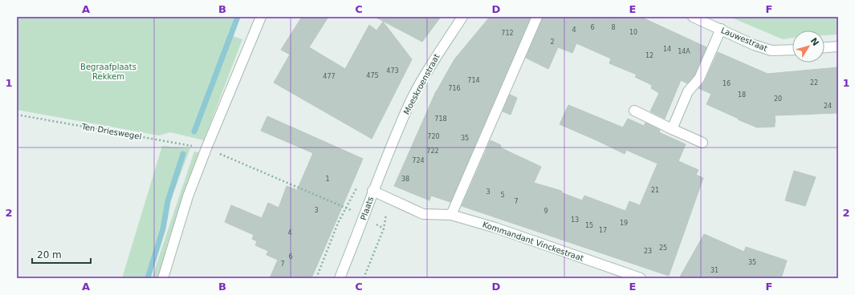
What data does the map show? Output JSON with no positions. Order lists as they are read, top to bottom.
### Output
{
  "streets": {
    "street": [
      "Lauwestraat",
      "Moeskroenstraat",
      "Plaats",
      "Kommandant Vinckestraat"
    ],
    "path": ["Ten Drieswegel"]
  },
  "crossings": [
    ["Moeskroenstraat", "Plaats"],
    ["Plaats", "Kommandant Vinckestraat"]
  ],
  "parks": ["Begraafplaats Rekkem"],
  "house_numbers": [
    "6",
    "8",
    "4",
    "10",
    "712",
    "2",
    "14",
    "14A",
    "12",
    "473",
    "475",
    "477",
    "714",
    "22",
    "16",
    "716",
    "18",
    "20",
    "24",
    "718",
    "720",
    "35",
    "722",
    "724",
    "1",
    "38",
    "21",
    "3",
    "5",
    "7",
    "3",
    "9",
    "13",
    "19",
    "15",
    "17",
    "4",
    "25",
    "23",
    "6",
    "35",
    "7",
    "31"
  ],
  "scale_bar": "20 m",
  "north": "top right",
  "grid": {
    "columns": [
      "A",
      "B",
      "C",
      "D",
      "E",
      "F"
    ],
    "rows": ["1", "2"]
  }
}
